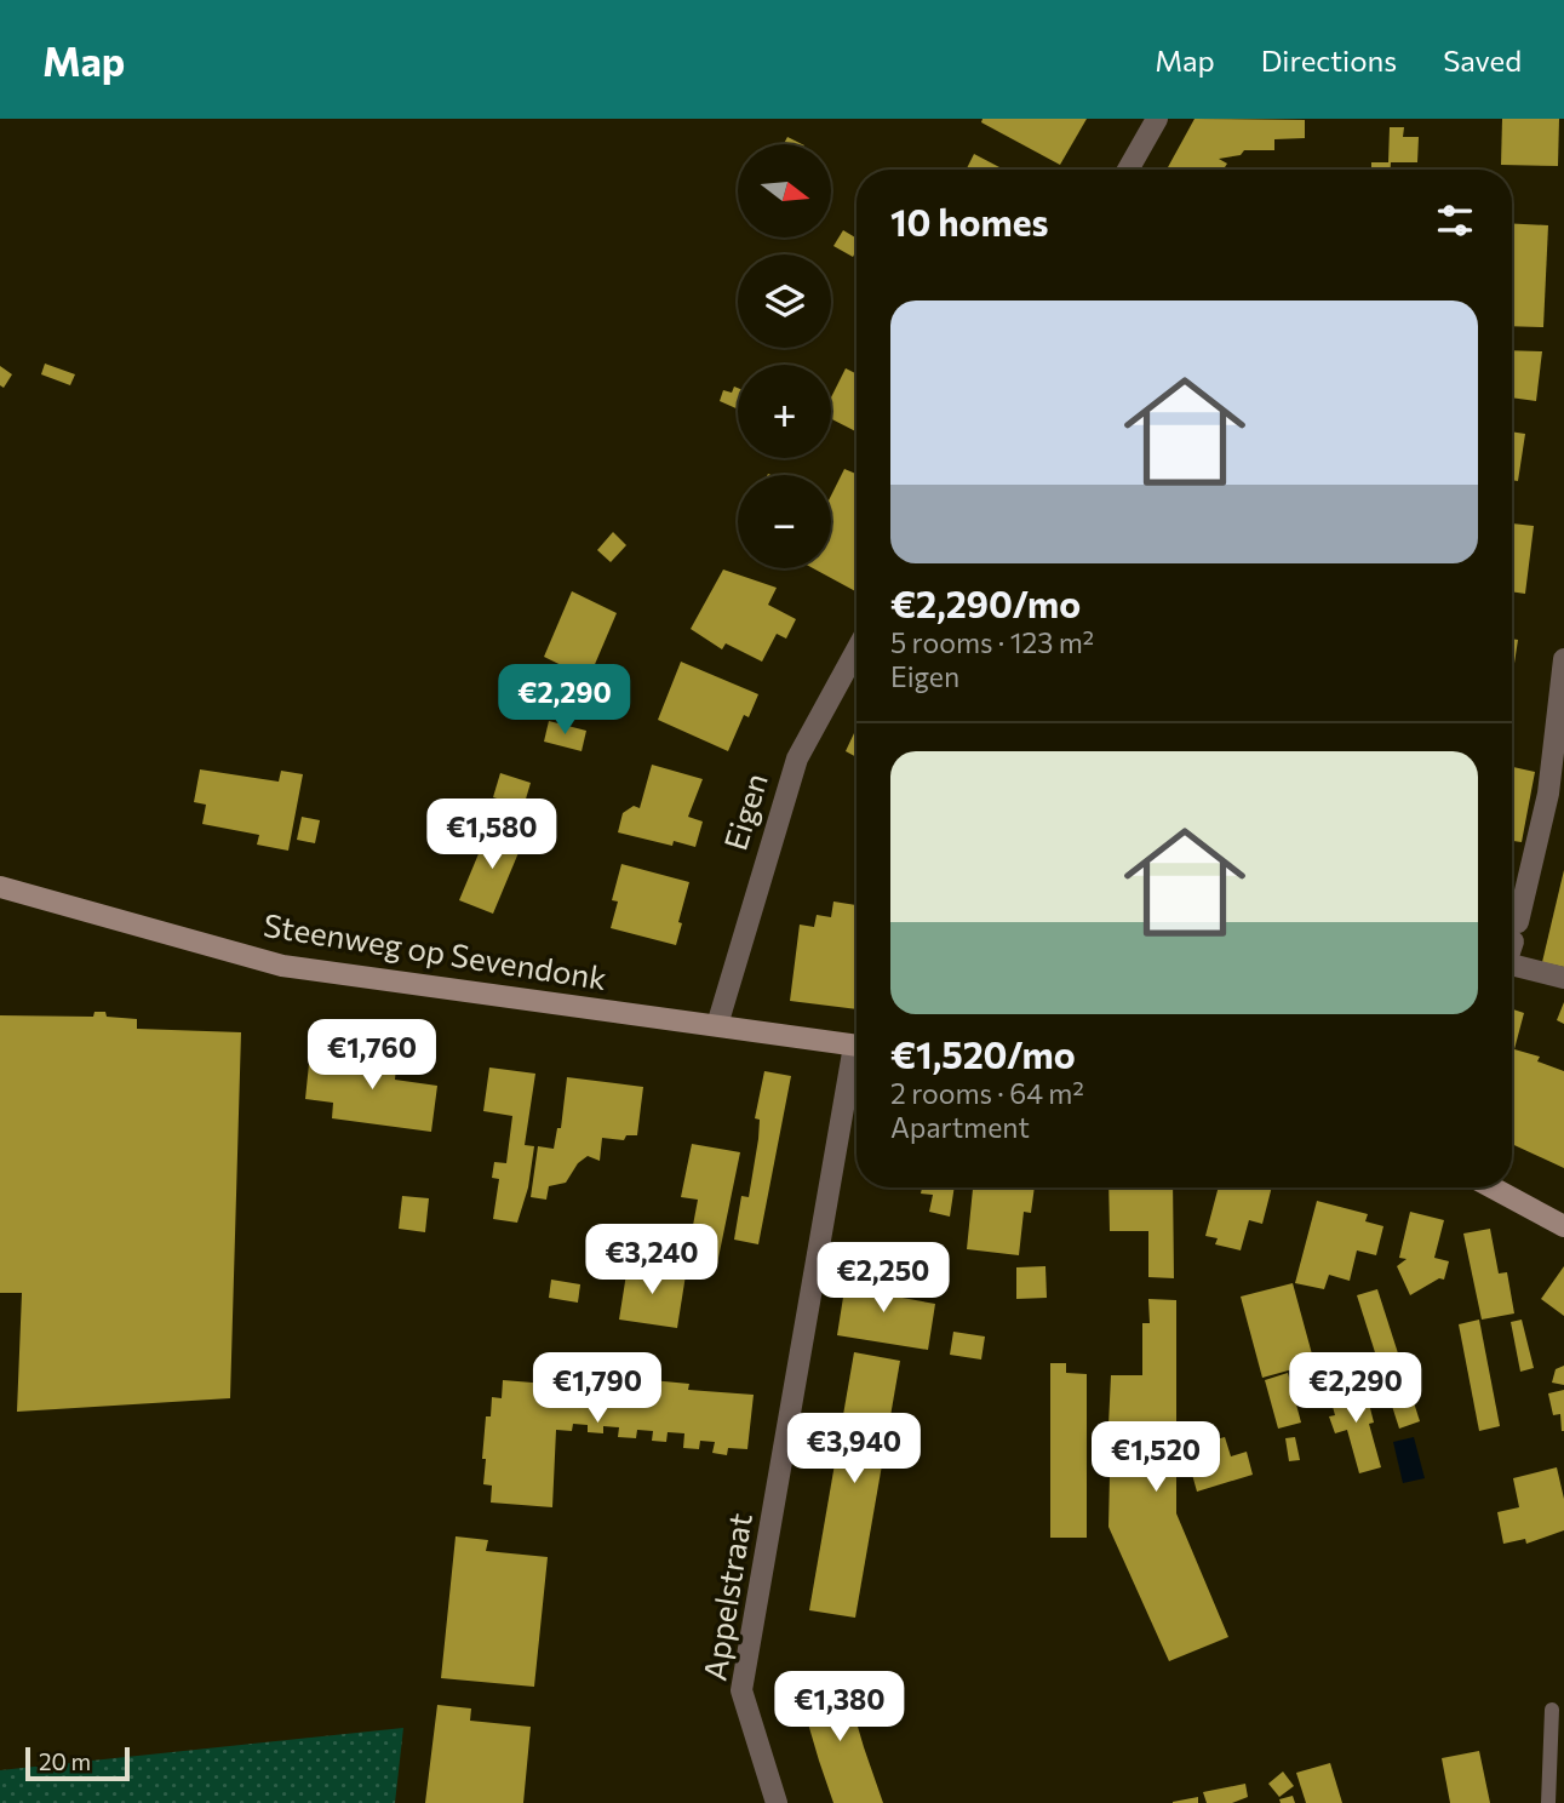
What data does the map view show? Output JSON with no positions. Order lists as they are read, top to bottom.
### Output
{
  "streets": {
    "street": ["Eigen", "Steenweg op Sevendonk", "Appelstraat"]
  },
  "crossings": [
    ["Eigen", "Steenweg op Sevendonk"]
  ],
  "scale_bar": "20 m",
  "north": "right",
  "page": {
    "header": "Map",
    "nav": ["Map", "Directions", "Saved"],
    "map_buttons": ["+", "−"],
    "heading": "10 homes",
    "list": [
      {
        "name": "€2,290/mo",
        "note": "5 rooms · 123 m² · Eigen"
      },
      {
        "name": "€1,520/mo",
        "note": "2 rooms · 64 m² · Apartment"
      }
    ],
    "price": [
      "€2,290",
      "€1,580",
      "€1,760",
      "€3,240",
      "€2,250",
      "€1,790",
      "€2,290",
      "€3,940",
      "€1,520",
      "€1,380"
    ],
    "scale": "20 m"
  }
}
